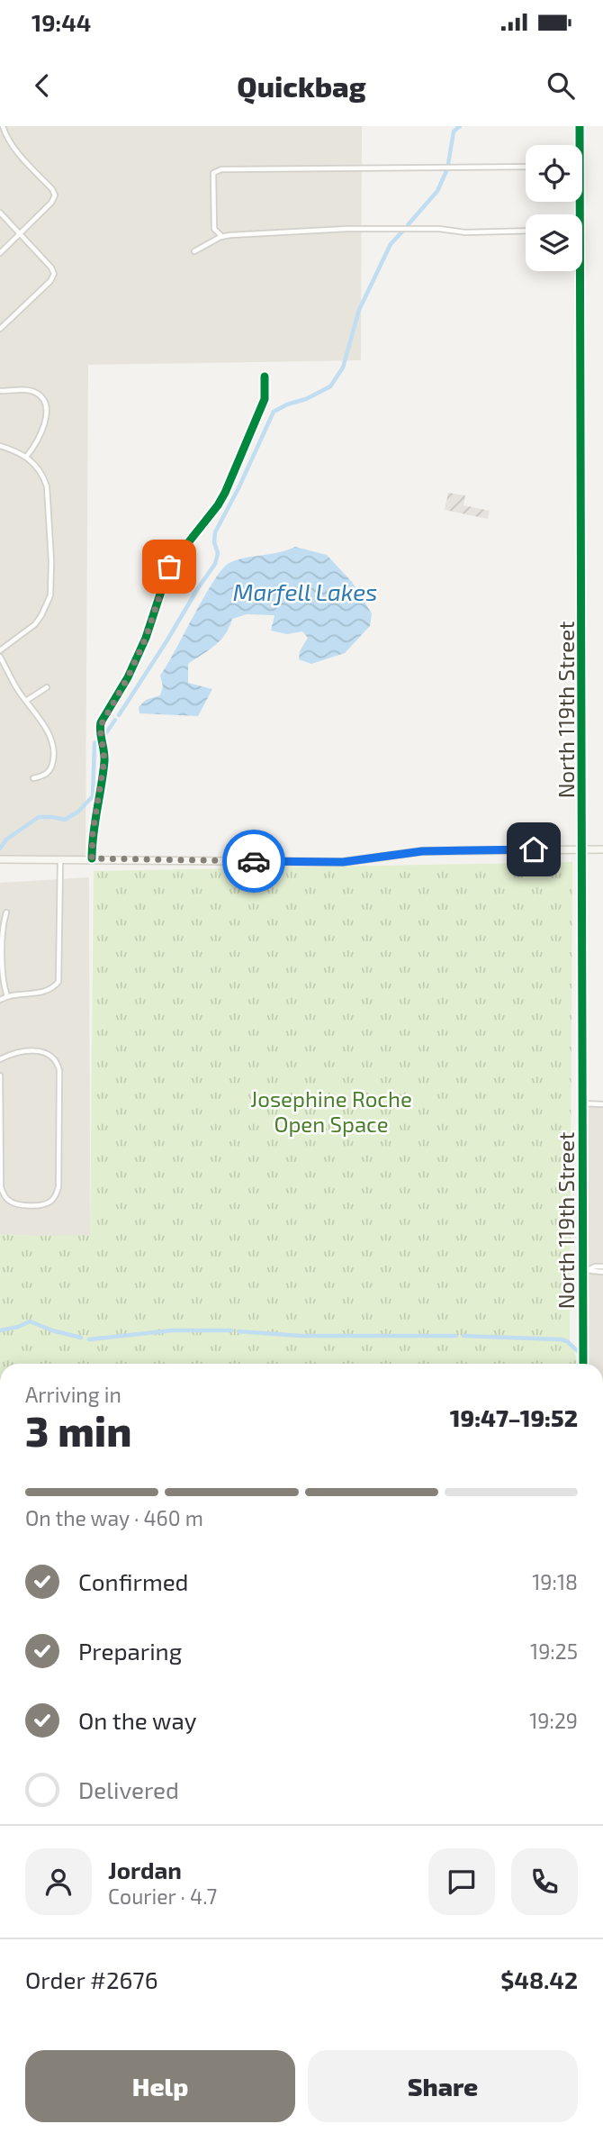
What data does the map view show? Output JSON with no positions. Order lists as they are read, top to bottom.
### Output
{
  "streets": {
    "street": ["North 119th Street"]
  },
  "water": ["Marfell Lakes"],
  "parks": ["Josephine Roche Open Space"],
  "page": {
    "status": "19:44",
    "header": "Quickbag",
    "heading": ["3 min", "Arriving in", "19:47–19:52"],
    "panel": [
      "Jordan",
      "Courier · 4.7",
      "Order #2676",
      "$48.42"
    ],
    "bar": "On the way · 460 m",
    "list": [
      ["Confirmed", "19:18"],
      ["Preparing", "19:25"],
      ["On the way", "19:29"],
      "Delivered"
    ],
    "buttons": ["Help", "Share"]
  }
}
